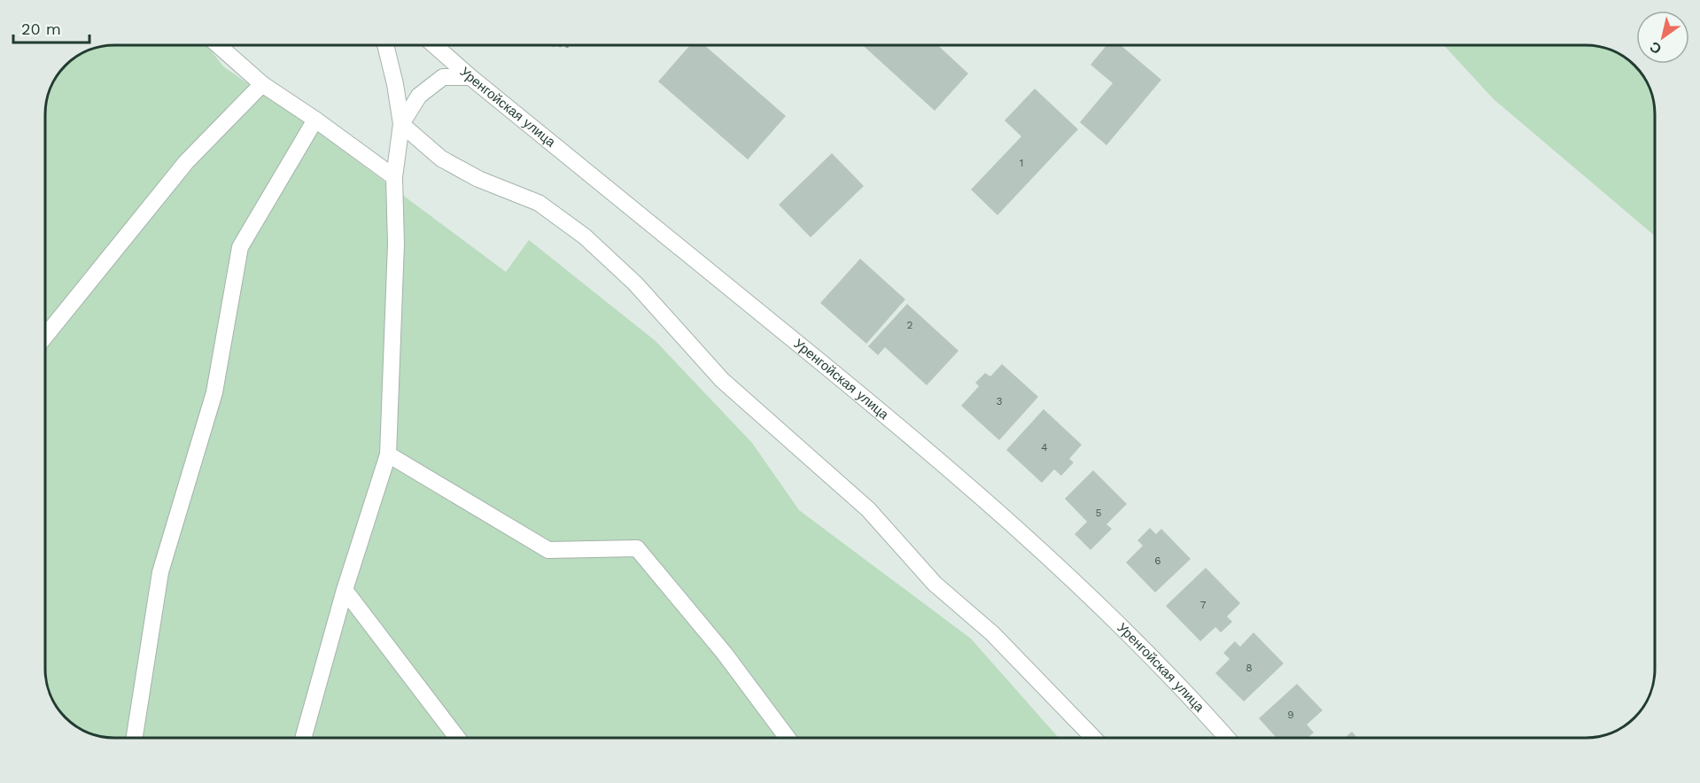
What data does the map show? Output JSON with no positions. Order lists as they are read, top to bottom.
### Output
{
  "streets": {
    "street": ["Уренгойская улица"]
  },
  "house_numbers": [
    "1",
    "2",
    "3",
    "4",
    "5",
    "6",
    "7",
    "8",
    "9"
  ],
  "scale_bar": "20 m",
  "north": "bottom left"
}
